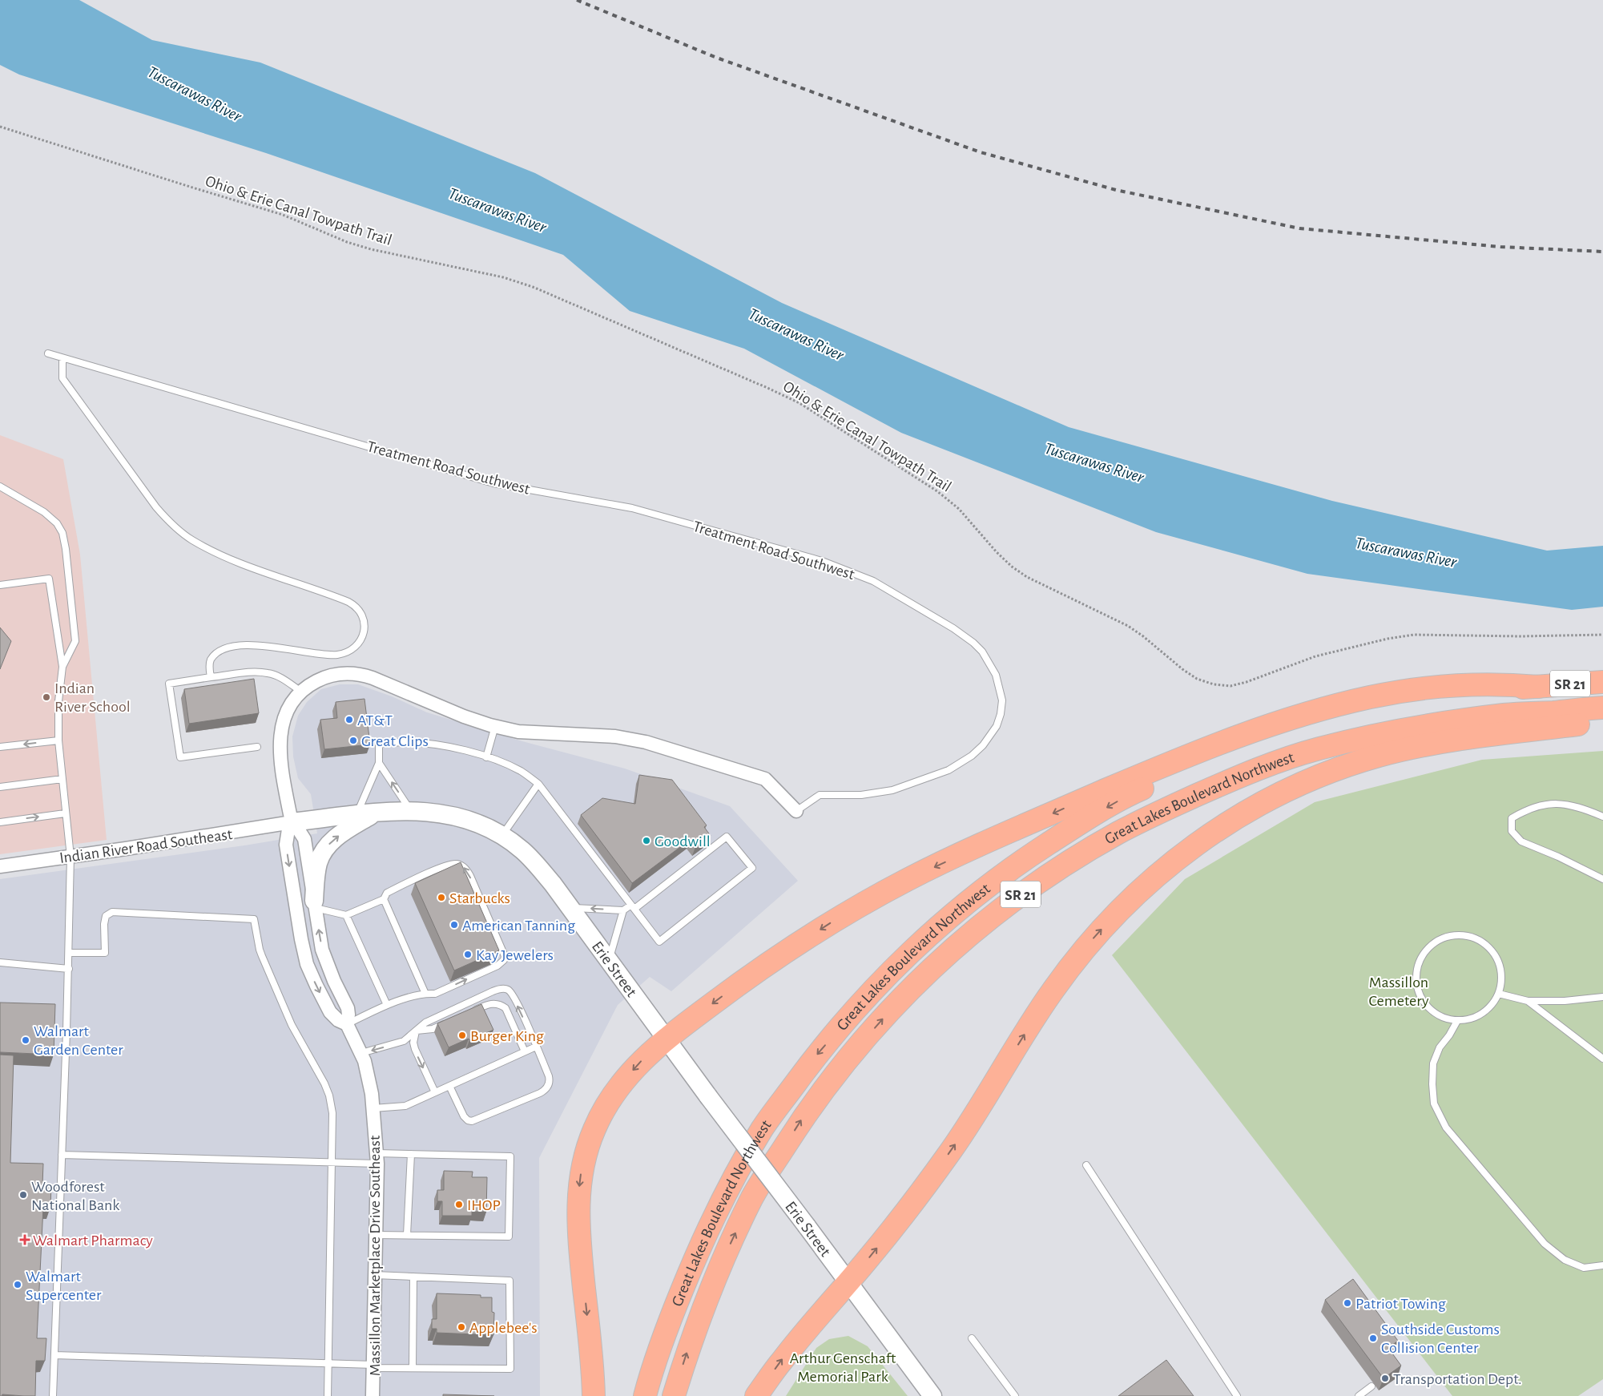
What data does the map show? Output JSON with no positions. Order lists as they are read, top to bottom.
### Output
{
  "streets": {
    "highway": ["SR 21", "Great Lakes Boulevard Northwest"],
    "street": [
      "Treatment Road Southwest",
      "Indian River Road Southeast",
      "Erie Street",
      "Massillon Marketplace Drive Southeast"
    ],
    "path": ["Ohio & Erie Canal Towpath Trail"]
  },
  "crossings": [
    ["Treatment Road Southwest", "Indian River Road Southeast"],
    ["Treatment Road Southwest", "Erie Street"],
    ["Treatment Road Southwest", "Massillon Marketplace Drive Southeast"],
    ["Indian River Road Southeast", "Erie Street"],
    ["Indian River Road Southeast", "Massillon Marketplace Drive Southeast"],
    ["Erie Street", "Massillon Marketplace Drive Southeast"]
  ],
  "water": ["Tuscarawas River"],
  "parks": ["Massillon Cemetery", "Arthur Genschaft Memorial Park"],
  "places": {
    "other": [
      "Indian River School",
      "AT&T",
      "Great Clips",
      "Goodwill",
      "Starbucks",
      "American Tanning",
      "Kay Jewelers",
      "Burger King",
      "Walmart Garden Center",
      "Woodforest National Bank",
      "IHOP",
      "Walmart Supercenter",
      "Patriot Towing",
      "Applebee's",
      "Southside Customs Collision Center",
      "Transportation Dept."
    ],
    "health": ["Walmart Pharmacy"]
  }
}
